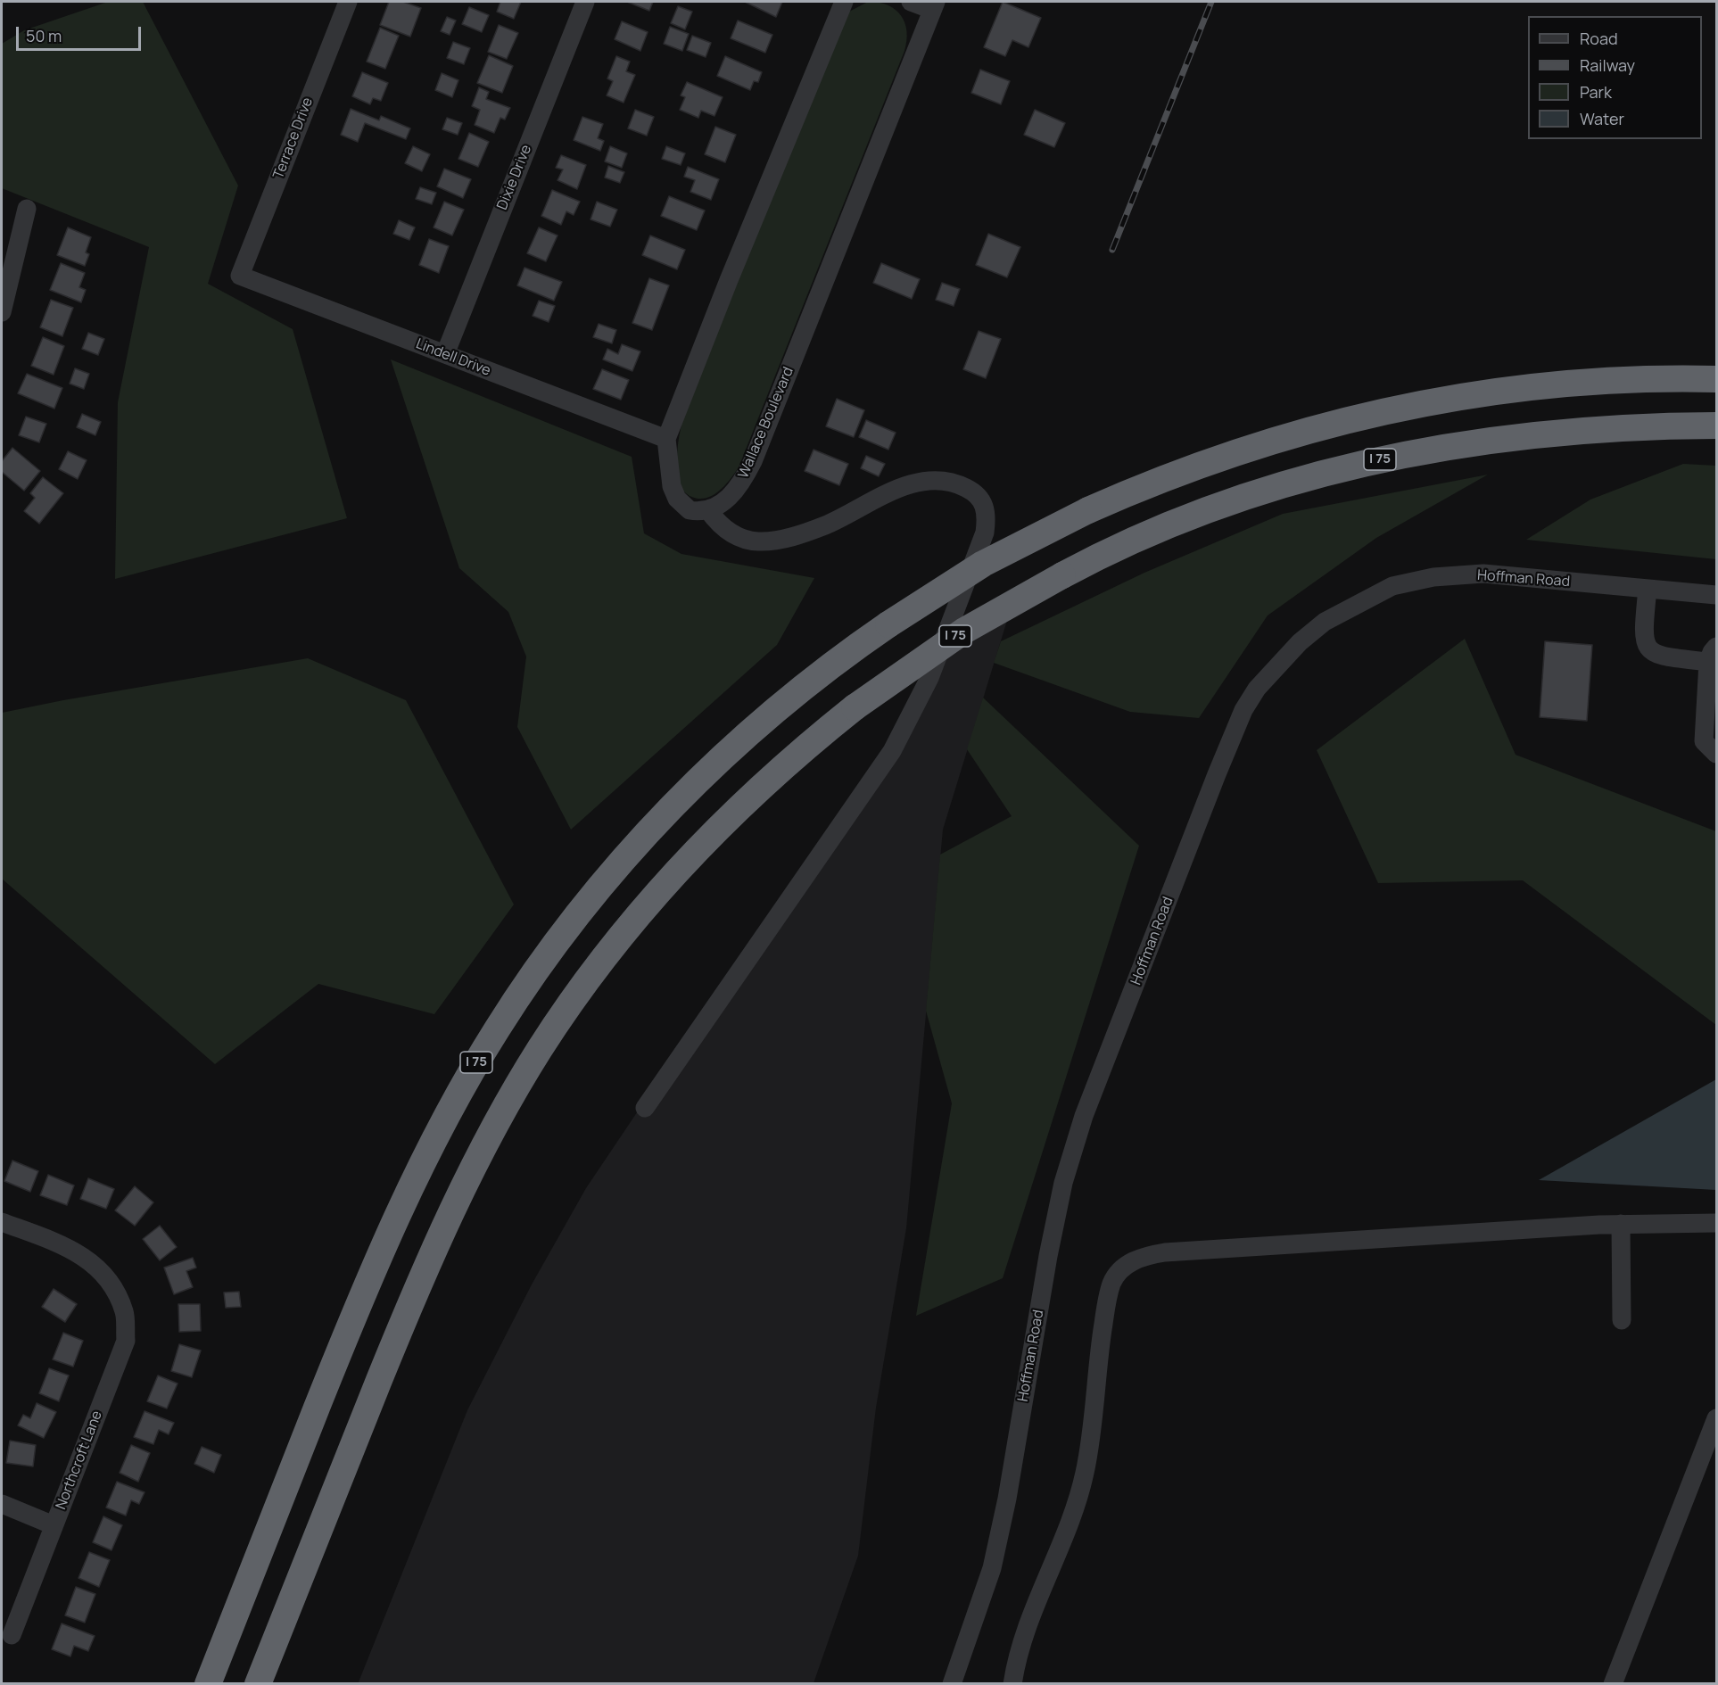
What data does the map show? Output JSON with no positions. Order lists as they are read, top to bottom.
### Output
{
  "streets": {
    "highway": ["I 75"],
    "street": [
      "Terrace Drive",
      "Dixie Drive",
      "Lindell Drive",
      "Wallace Boulevard",
      "Hoffman Road",
      "Northcroft Lane"
    ]
  },
  "crossings": [
    ["Terrace Drive", "Lindell Drive"],
    ["Dixie Drive", "Lindell Drive"]
  ],
  "legend": [
    "Road",
    "Railway",
    "Park",
    "Water"
  ],
  "scale_bar": "50 m"
}
